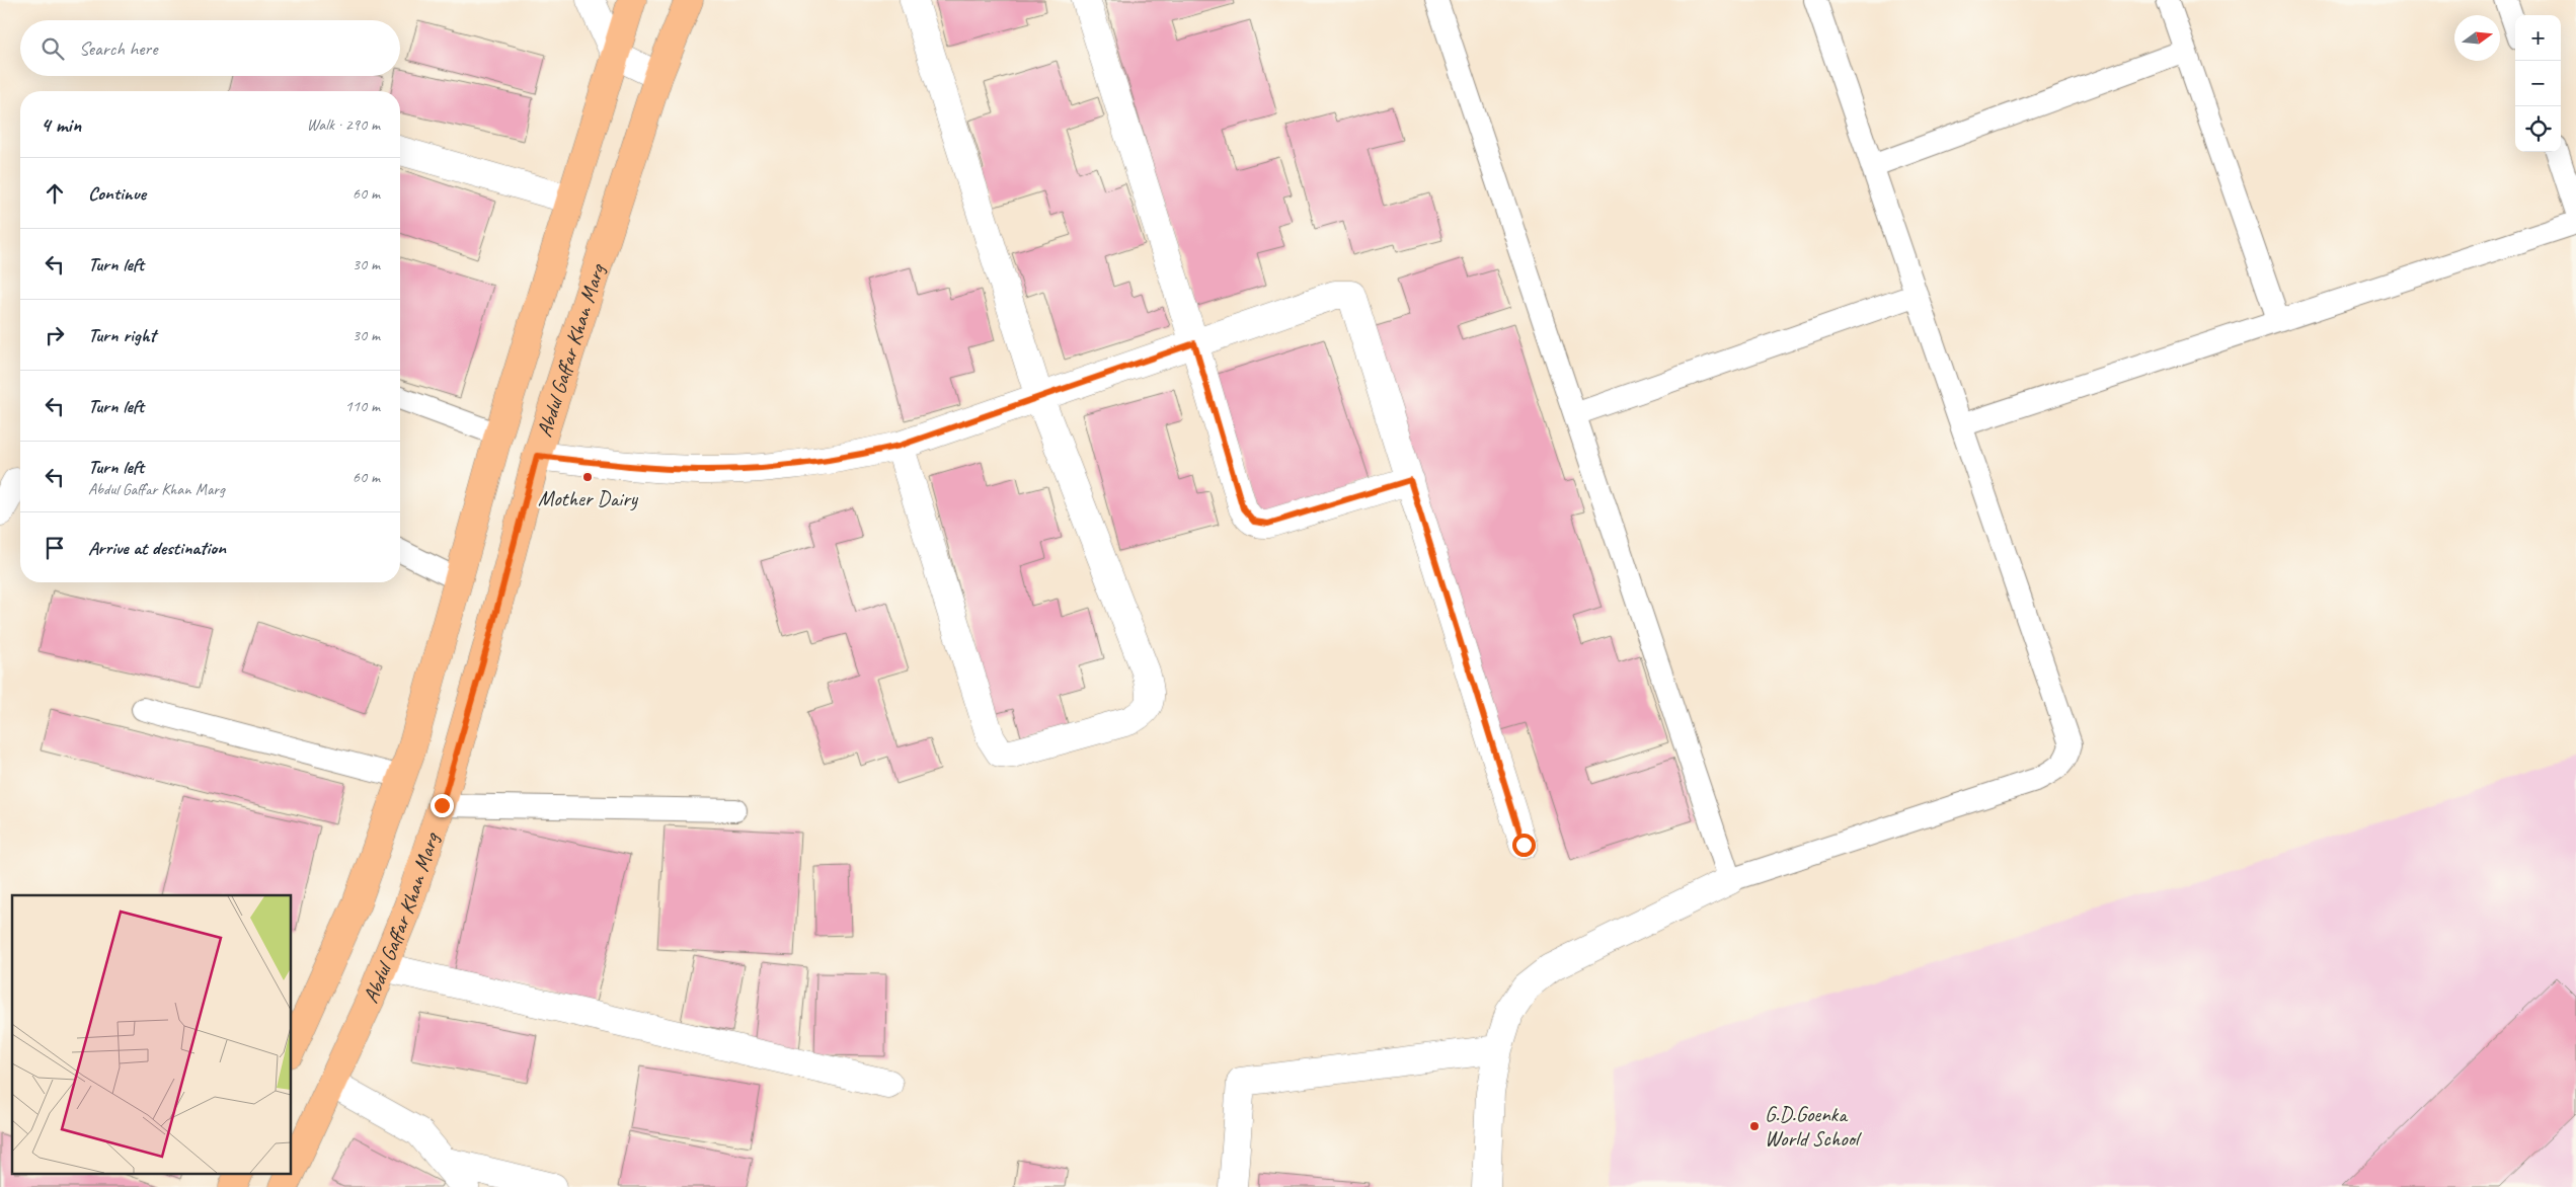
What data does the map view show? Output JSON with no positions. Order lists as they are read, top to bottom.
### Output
{
  "streets": {
    "main road": ["Abdul Gaffar Khan Marg"]
  },
  "places": ["Mother Dairy", "G.D.Goenka World School"],
  "north": "right",
  "page": {
    "map_buttons": ["+", "−"],
    "search": "Search here",
    "heading": ["4 min", "Walk · 290 m"],
    "list": [
      ["Continue", "60 m"],
      ["Turn left", "30 m"],
      ["Turn right", "30 m"],
      ["Turn left", "110 m"],
      ["Turn left", "Abdul Gaffar Khan Marg", "60 m"],
      "Arrive at destination"
    ]
  }
}
